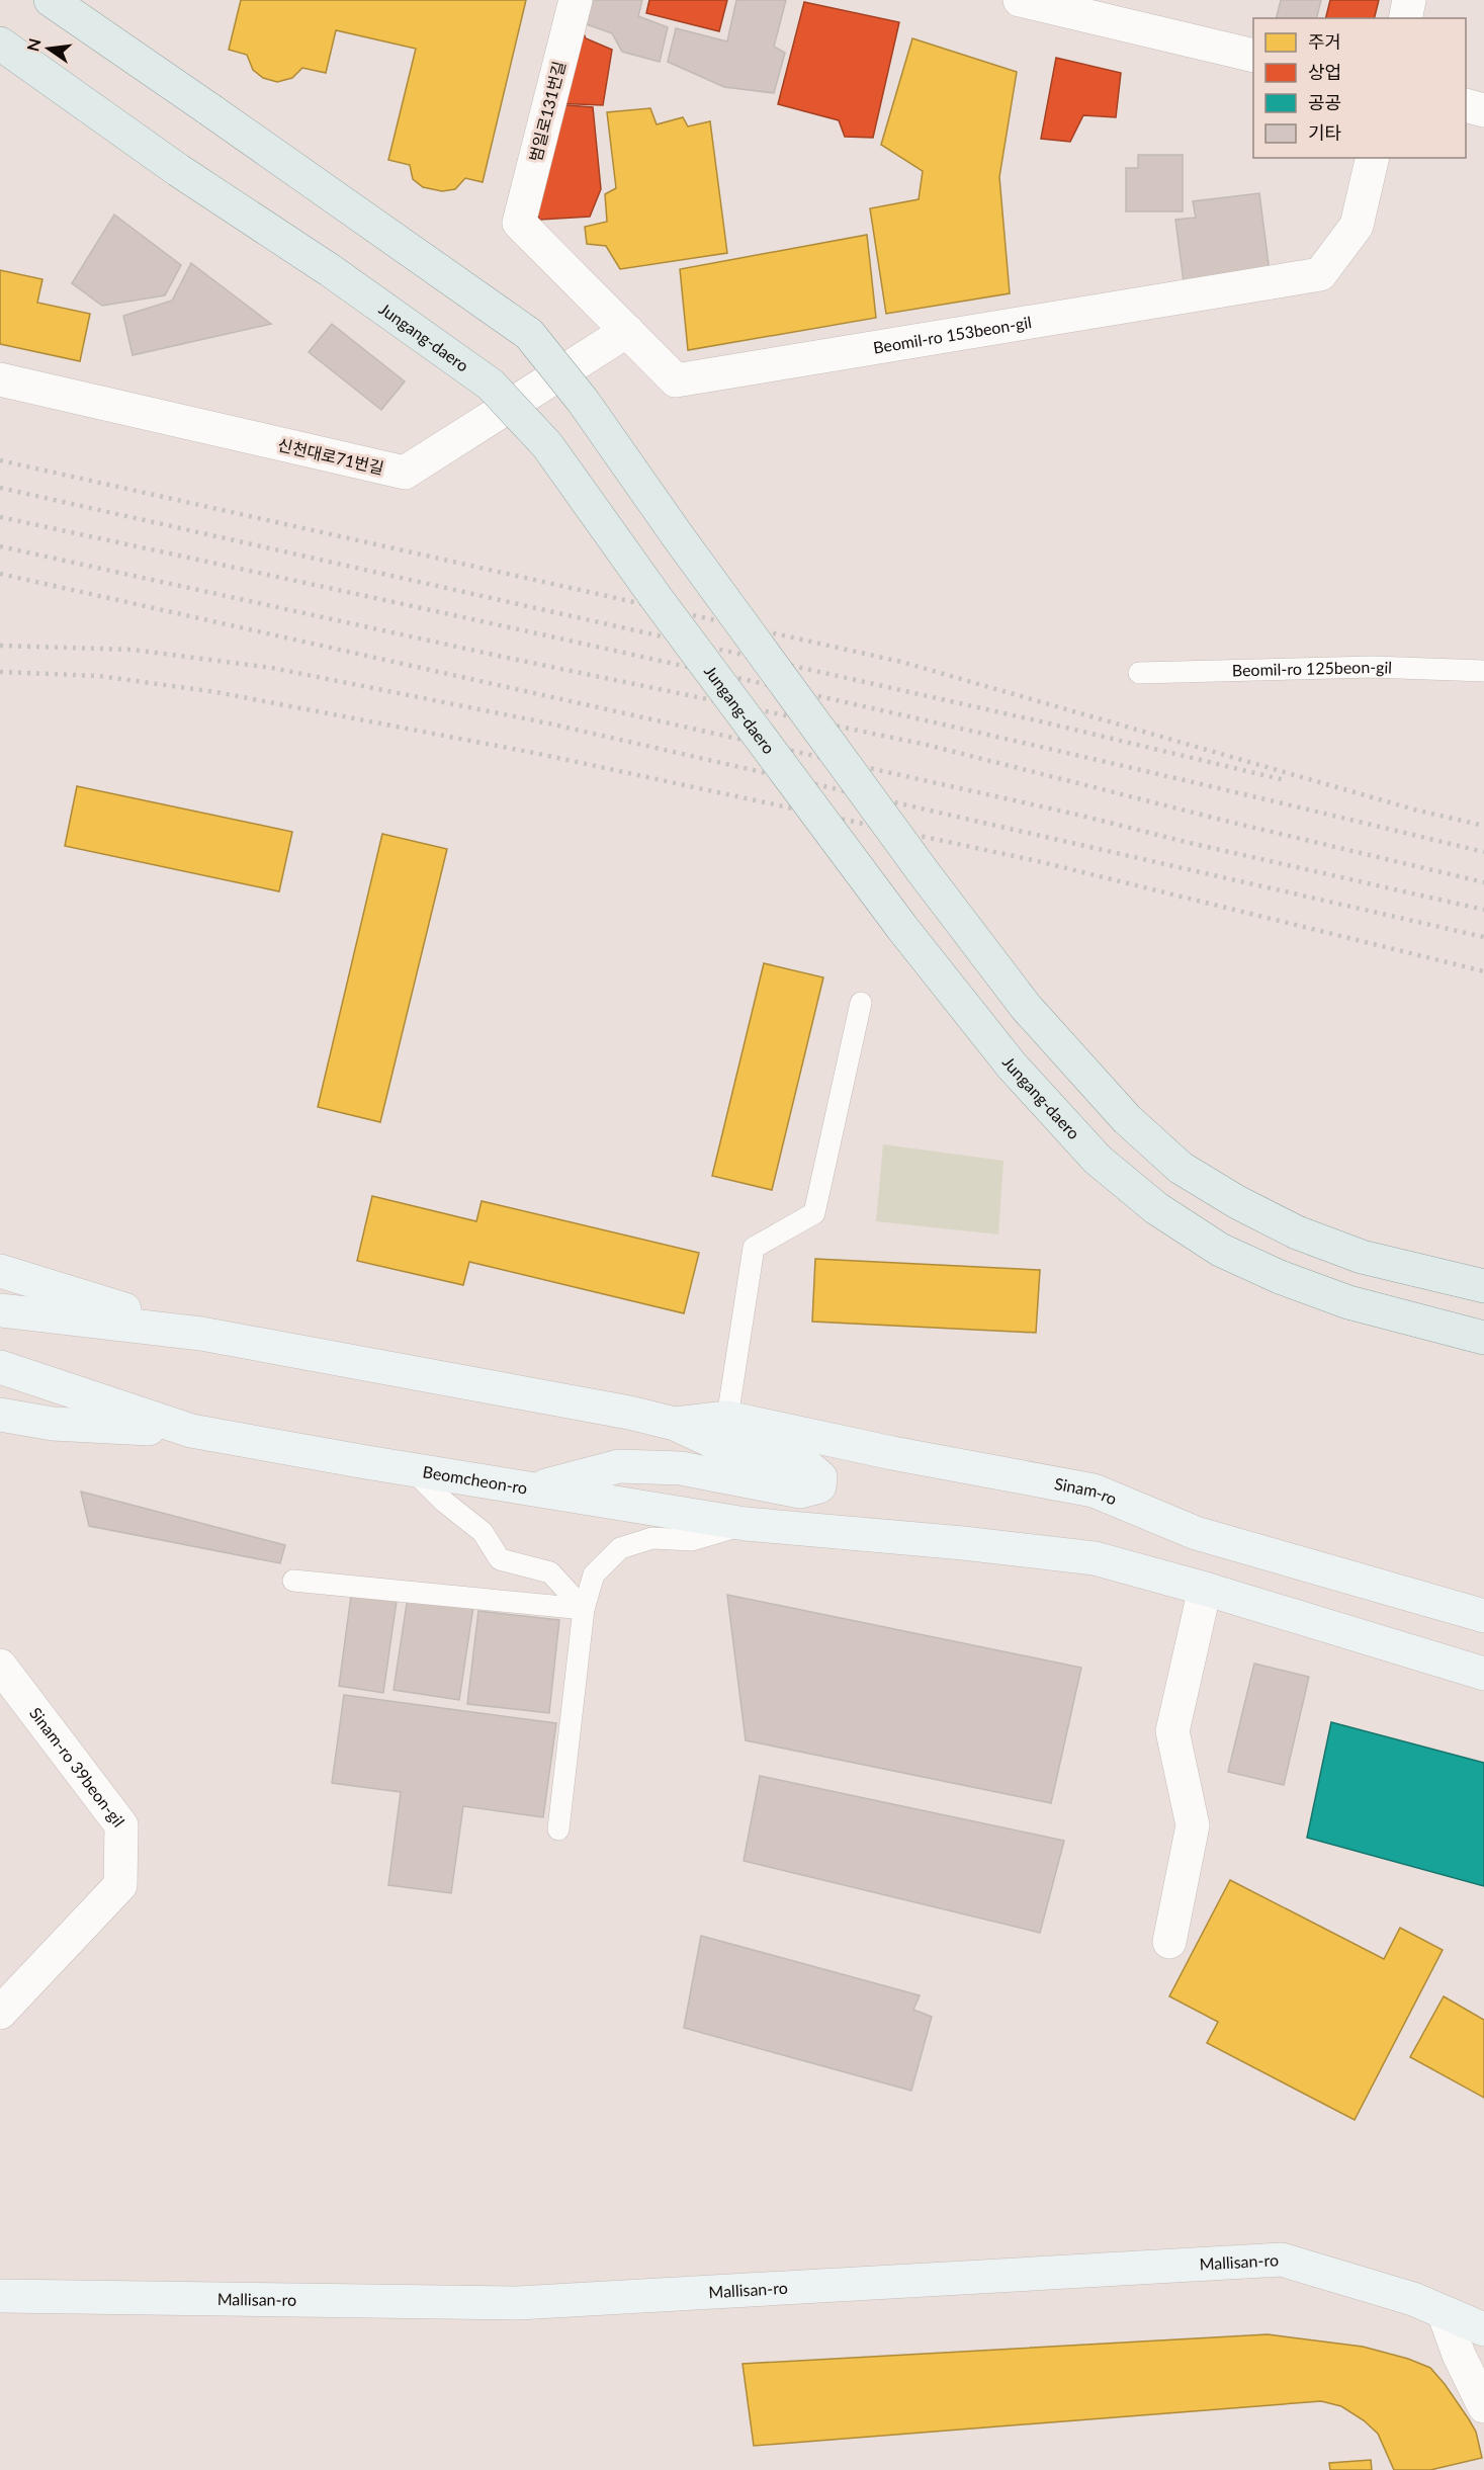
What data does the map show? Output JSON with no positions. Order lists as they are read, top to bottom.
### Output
{
  "streets": {
    "main road": [
      "Jungang-daero",
      "Beomcheon-ro",
      "Sinam-ro",
      "Mallisan-ro"
    ],
    "street": [
      "범일로131번길",
      "Beomil-ro 153beon-gil",
      "신천대로71번길",
      "Sinam-ro 39beon-gil"
    ],
    "lane": ["Beomil-ro 125beon-gil"]
  },
  "crossings": [
    ["범일로131번길", "Beomil-ro 153beon-gil"],
    ["Beomil-ro 153beon-gil", "신천대로71번길"]
  ],
  "legend": [
    "주거",
    "상업",
    "공공",
    "기타"
  ],
  "north": "left"
}
